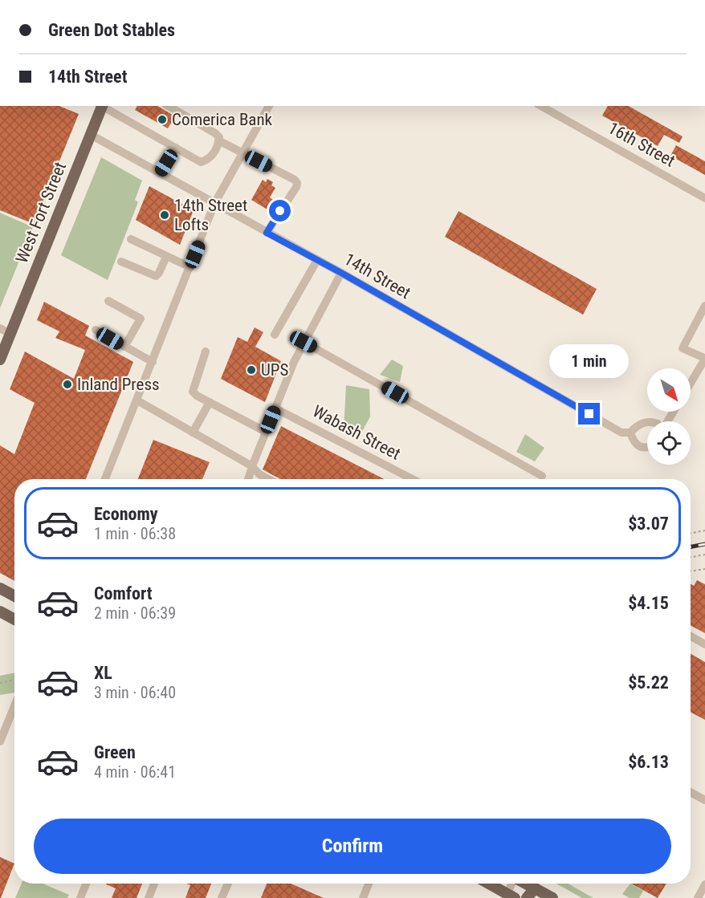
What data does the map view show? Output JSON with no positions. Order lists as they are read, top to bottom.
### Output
{
  "streets": {
    "main road": ["West Fort Street"],
    "street": ["16th Street", "14th Street", "Wabash Street"]
  },
  "crossings": [
    ["West Fort Street", "14th Street"]
  ],
  "places": [
    "Comerica Bank",
    "14th Street Lofts",
    "UPS",
    "Inland Press"
  ],
  "north": "bottom right",
  "page": {
    "banner": ["Green Dot Stables", "14th Street"],
    "bubble": "1 min",
    "list": [
      {
        "name": "Economy",
        "note": "1 min · 06:38",
        "value": "$3.07"
      },
      {
        "name": "Comfort",
        "note": "2 min · 06:39",
        "value": "$4.15"
      },
      {
        "name": "XL",
        "note": "3 min · 06:40",
        "value": "$5.22"
      },
      {
        "name": "Green",
        "note": "4 min · 06:41",
        "value": "$6.13"
      }
    ],
    "buttons": "Confirm"
  }
}
